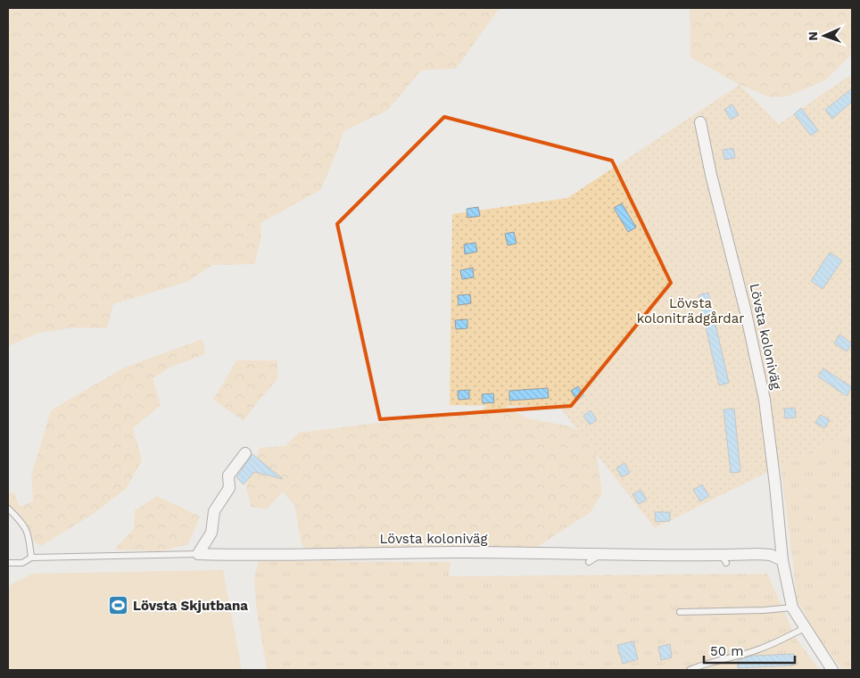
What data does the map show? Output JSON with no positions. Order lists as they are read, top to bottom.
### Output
{
  "streets": {
    "street": ["Lövsta koloniväg"]
  },
  "parks": ["Lövsta koloniträdgårdar"],
  "places": {
    "sports": ["Lövsta Skjutbana"]
  },
  "scale_bar": "50 m",
  "north": "left"
}
